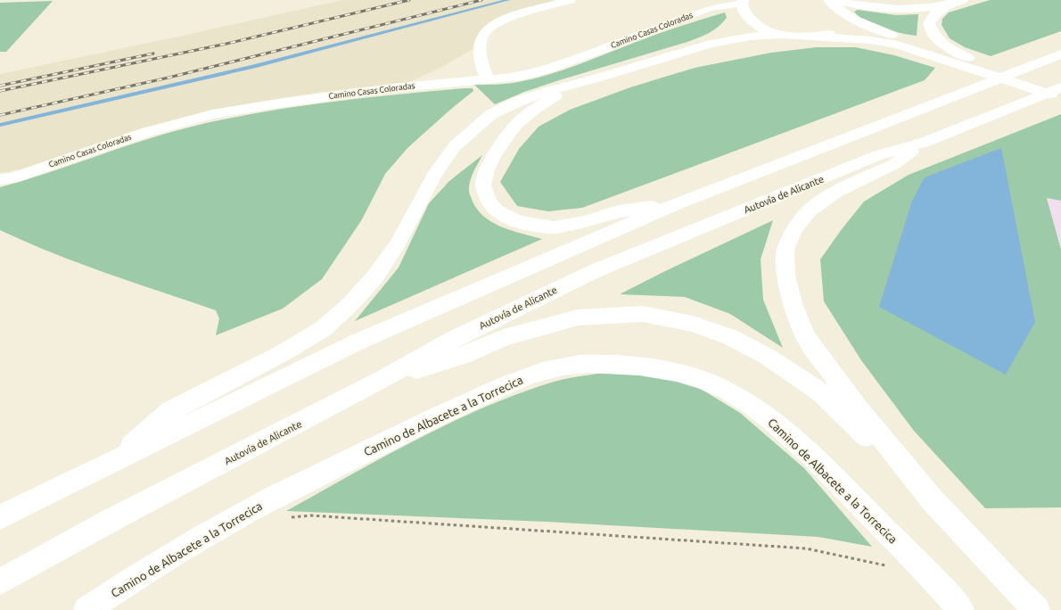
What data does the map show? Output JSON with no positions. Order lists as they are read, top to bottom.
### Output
{
  "streets": {
    "main road": ["Camino Casas Coloradas", "Autovía de Alicante", "Camino de Albacete a la Torrecica"]
  }
}
